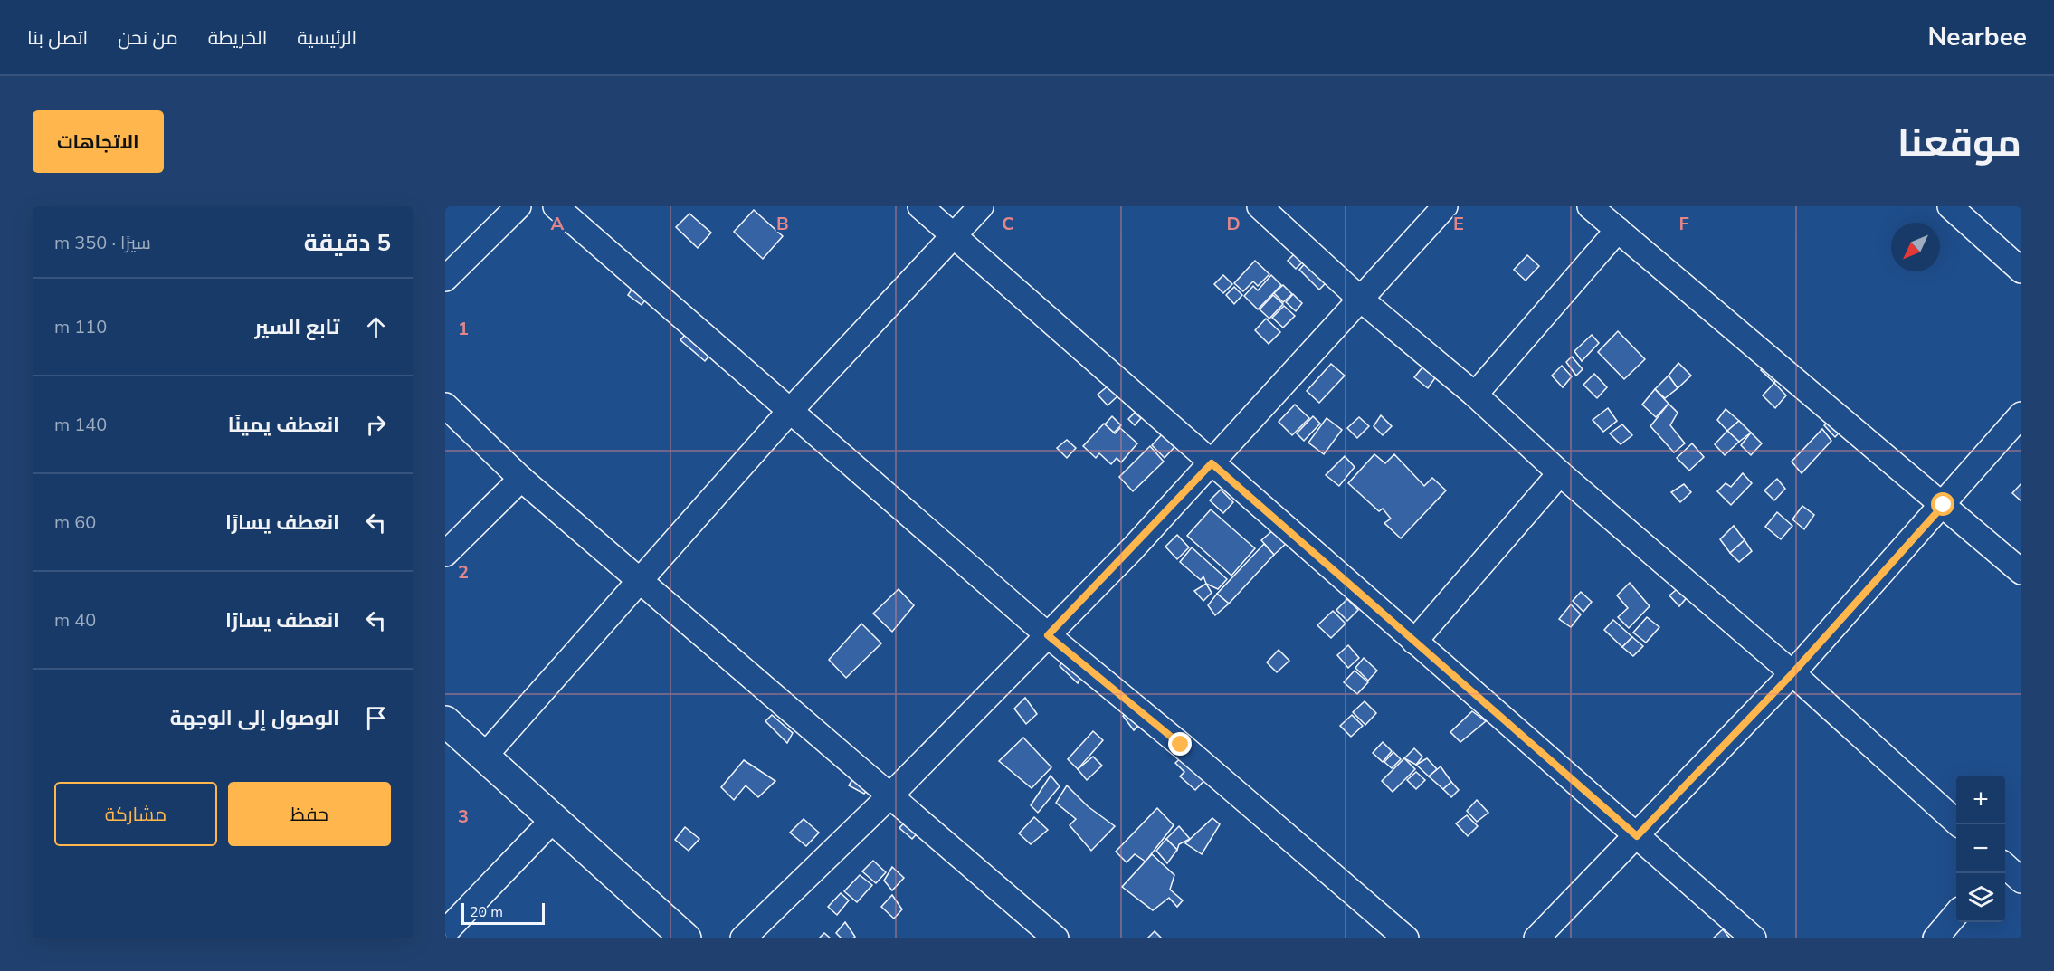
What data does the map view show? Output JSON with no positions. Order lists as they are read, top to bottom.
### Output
{
  "scale_bar": "20 m",
  "north": "bottom left",
  "page": {
    "header": "Nearbee",
    "nav": [
      "الرئيسية",
      "الخريطة",
      "من نحن",
      "اتصل بنا"
    ],
    "title": "موقعنا",
    "buttons": [
      "الاتجاهات",
      ["حفظ", "مشاركة"]
    ],
    "heading": ["5 دقيقة", "سيرًا · 350 m"],
    "list": [
      ["تابع السير", "110 m"],
      ["انعطف يمينًا", "140 m"],
      ["انعطف يسارًا", "60 m"],
      ["انعطف يسارًا", "40 m"],
      "الوصول إلى الوجهة"
    ],
    "map_buttons": ["+", "−"],
    "scale": "20 m"
  },
  "grid": {
    "columns": [
      "A",
      "B",
      "C",
      "D",
      "E",
      "F"
    ],
    "rows": ["1", "2", "3"]
  }
}
